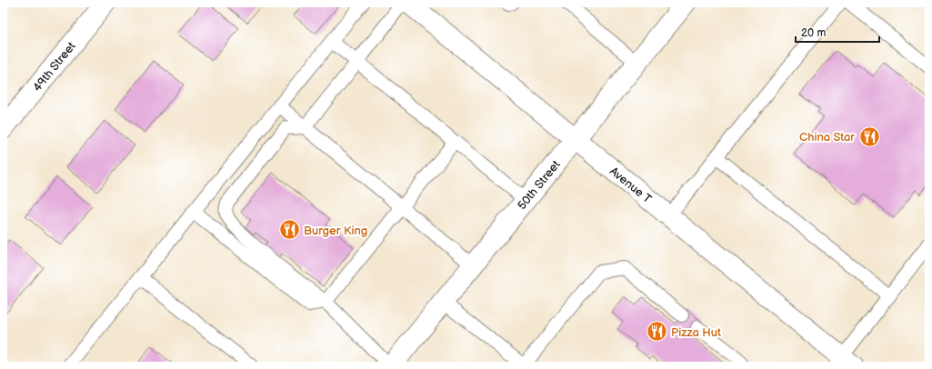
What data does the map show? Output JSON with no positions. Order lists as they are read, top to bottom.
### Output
{
  "streets": {
    "street": ["49th Street", "50th Street", "Avenue T"]
  },
  "crossings": [
    ["50th Street", "Avenue T"]
  ],
  "places": {
    "restaurant": ["China Star", "Burger King", "Pizza Hut"]
  },
  "scale_bar": "20 m"
}
